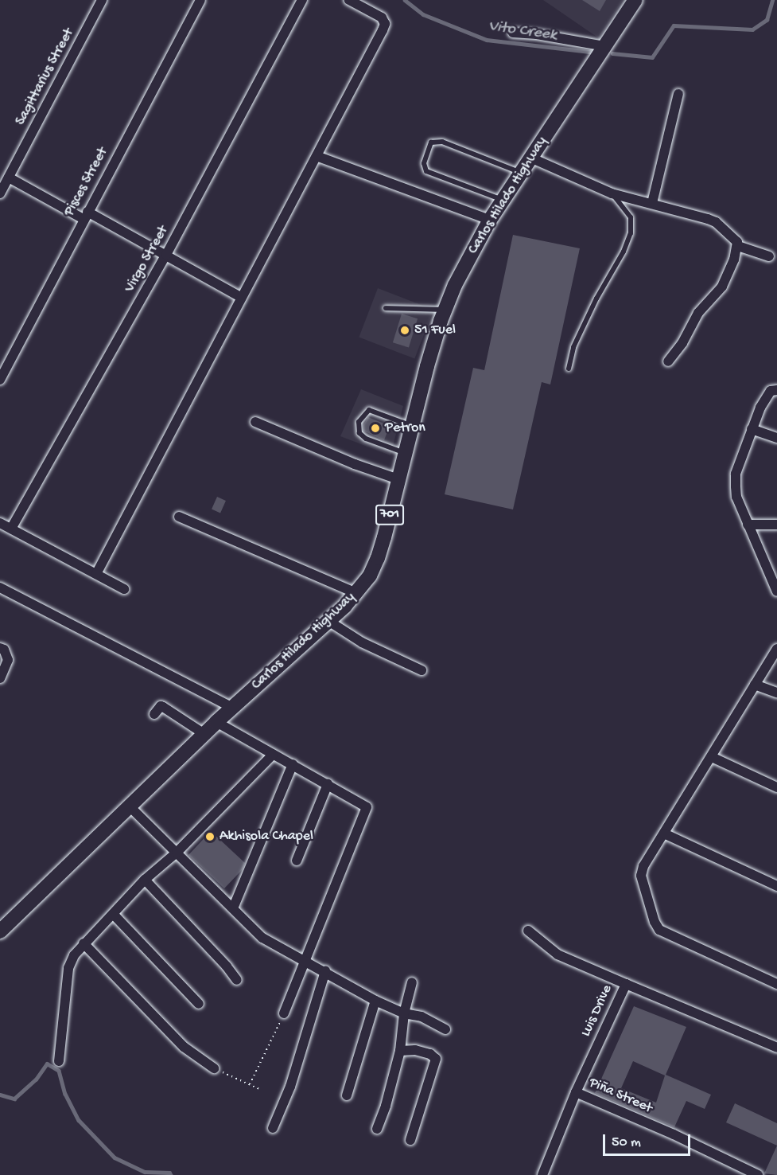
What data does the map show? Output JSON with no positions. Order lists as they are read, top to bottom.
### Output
{
  "streets": {
    "main road": ["Carlos Hilado Highway", "701"],
    "street": [
      "Sagittarius Street",
      "Pisces Street",
      "Virgo Street",
      "Luis Drive",
      "Piña Street"
    ]
  },
  "crossings": [
    ["Luis Drive", "Piña Street"]
  ],
  "water": ["Vito Creek"],
  "places": ["51 Fuel", "Petron", "Akhisola Chapel"],
  "scale_bar": "50 m"
}
